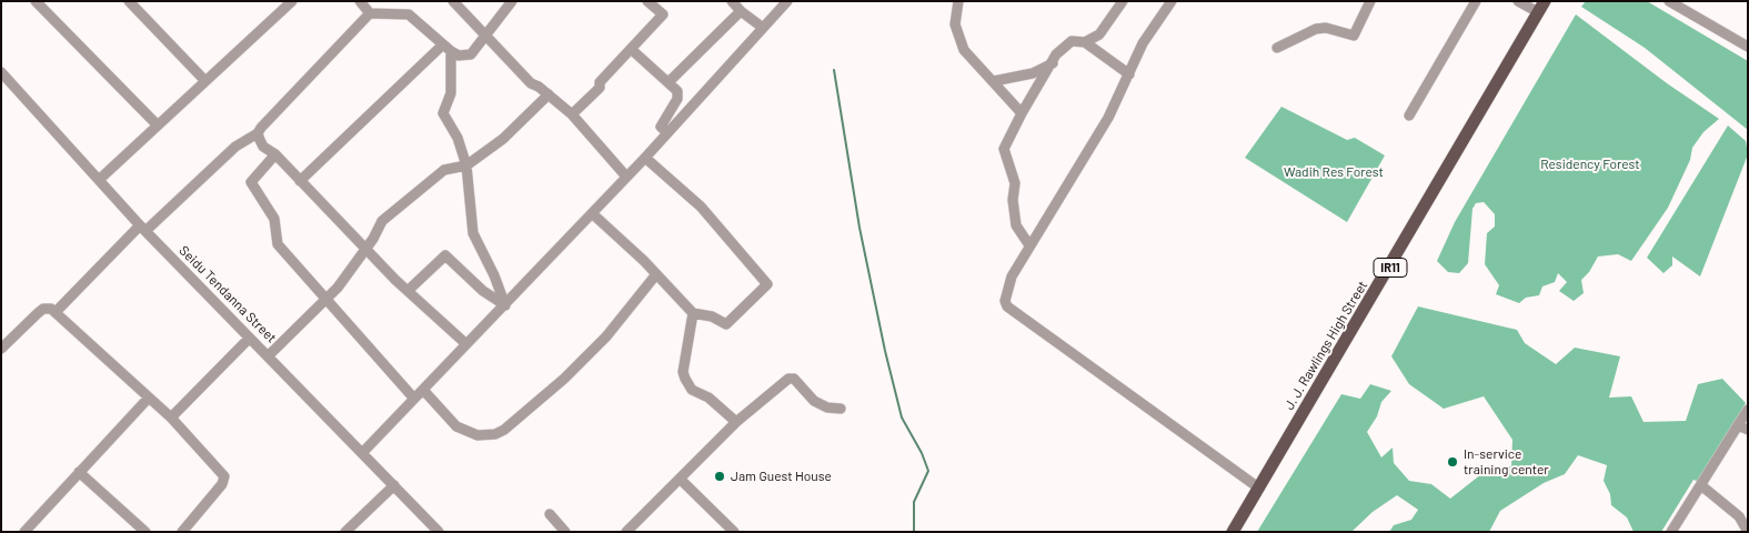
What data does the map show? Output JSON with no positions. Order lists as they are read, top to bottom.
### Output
{
  "streets": {
    "main road": ["IR11", "J. J. Rawlings High Street"],
    "street": ["Seidu Tendanna Street"]
  },
  "parks": ["Residency Forest", "Wadih Res Forest"],
  "places": ["In-service training center", "Jam Guest House"]
}
